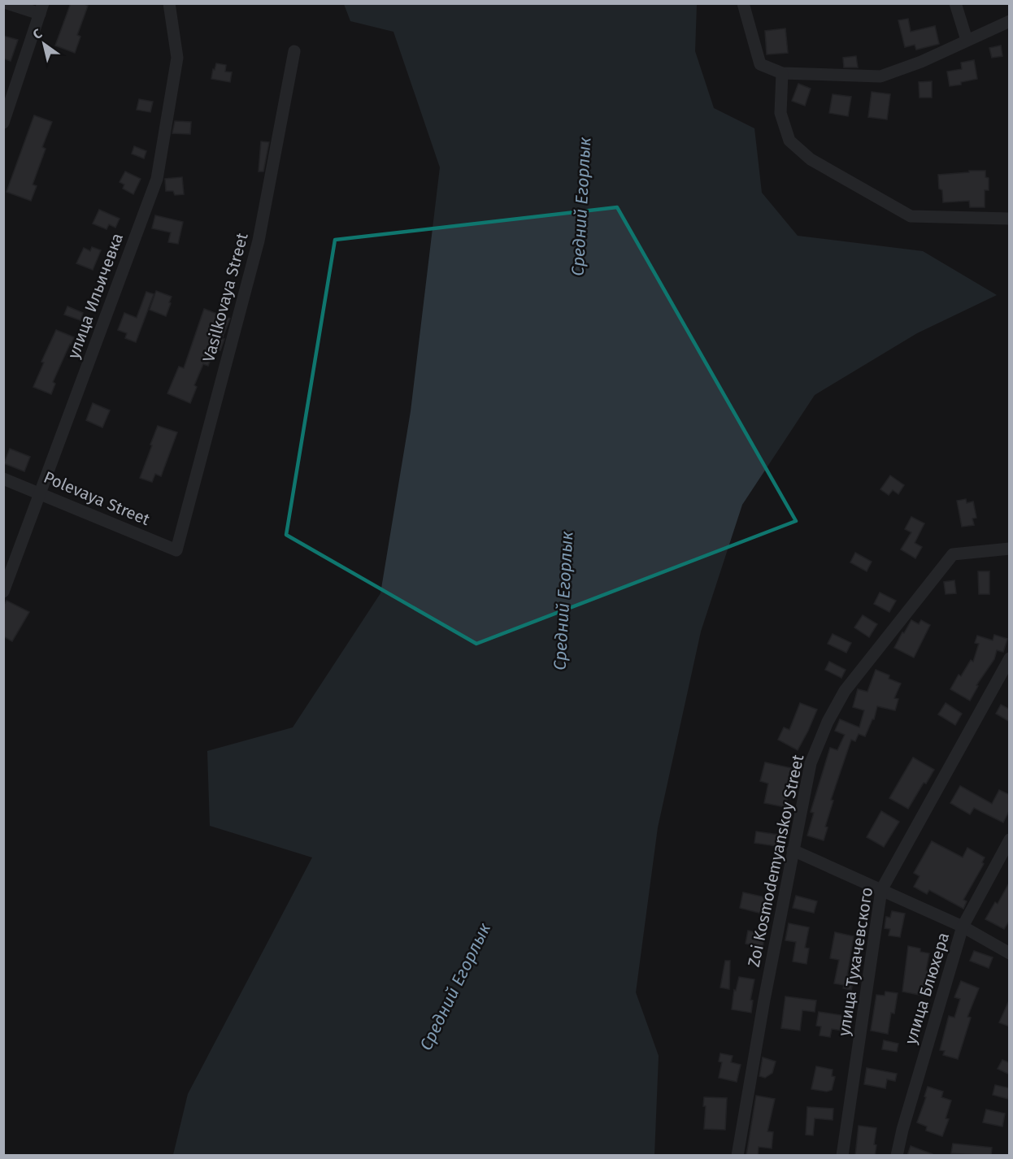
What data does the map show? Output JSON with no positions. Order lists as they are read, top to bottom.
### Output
{
  "streets": {
    "street": [
      "улица Ильичевка",
      "Vasilkovaya Street",
      "Polevaya Street",
      "Zoi Kosmodemyanskoy Street",
      "улица Тухачевского",
      "улица Блюхера"
    ]
  },
  "crossings": [
    ["улица Ильичевка", "Polevaya Street"],
    ["Vasilkovaya Street", "Polevaya Street"]
  ],
  "water": ["Средний Егорлык"],
  "north": "top left"
}
